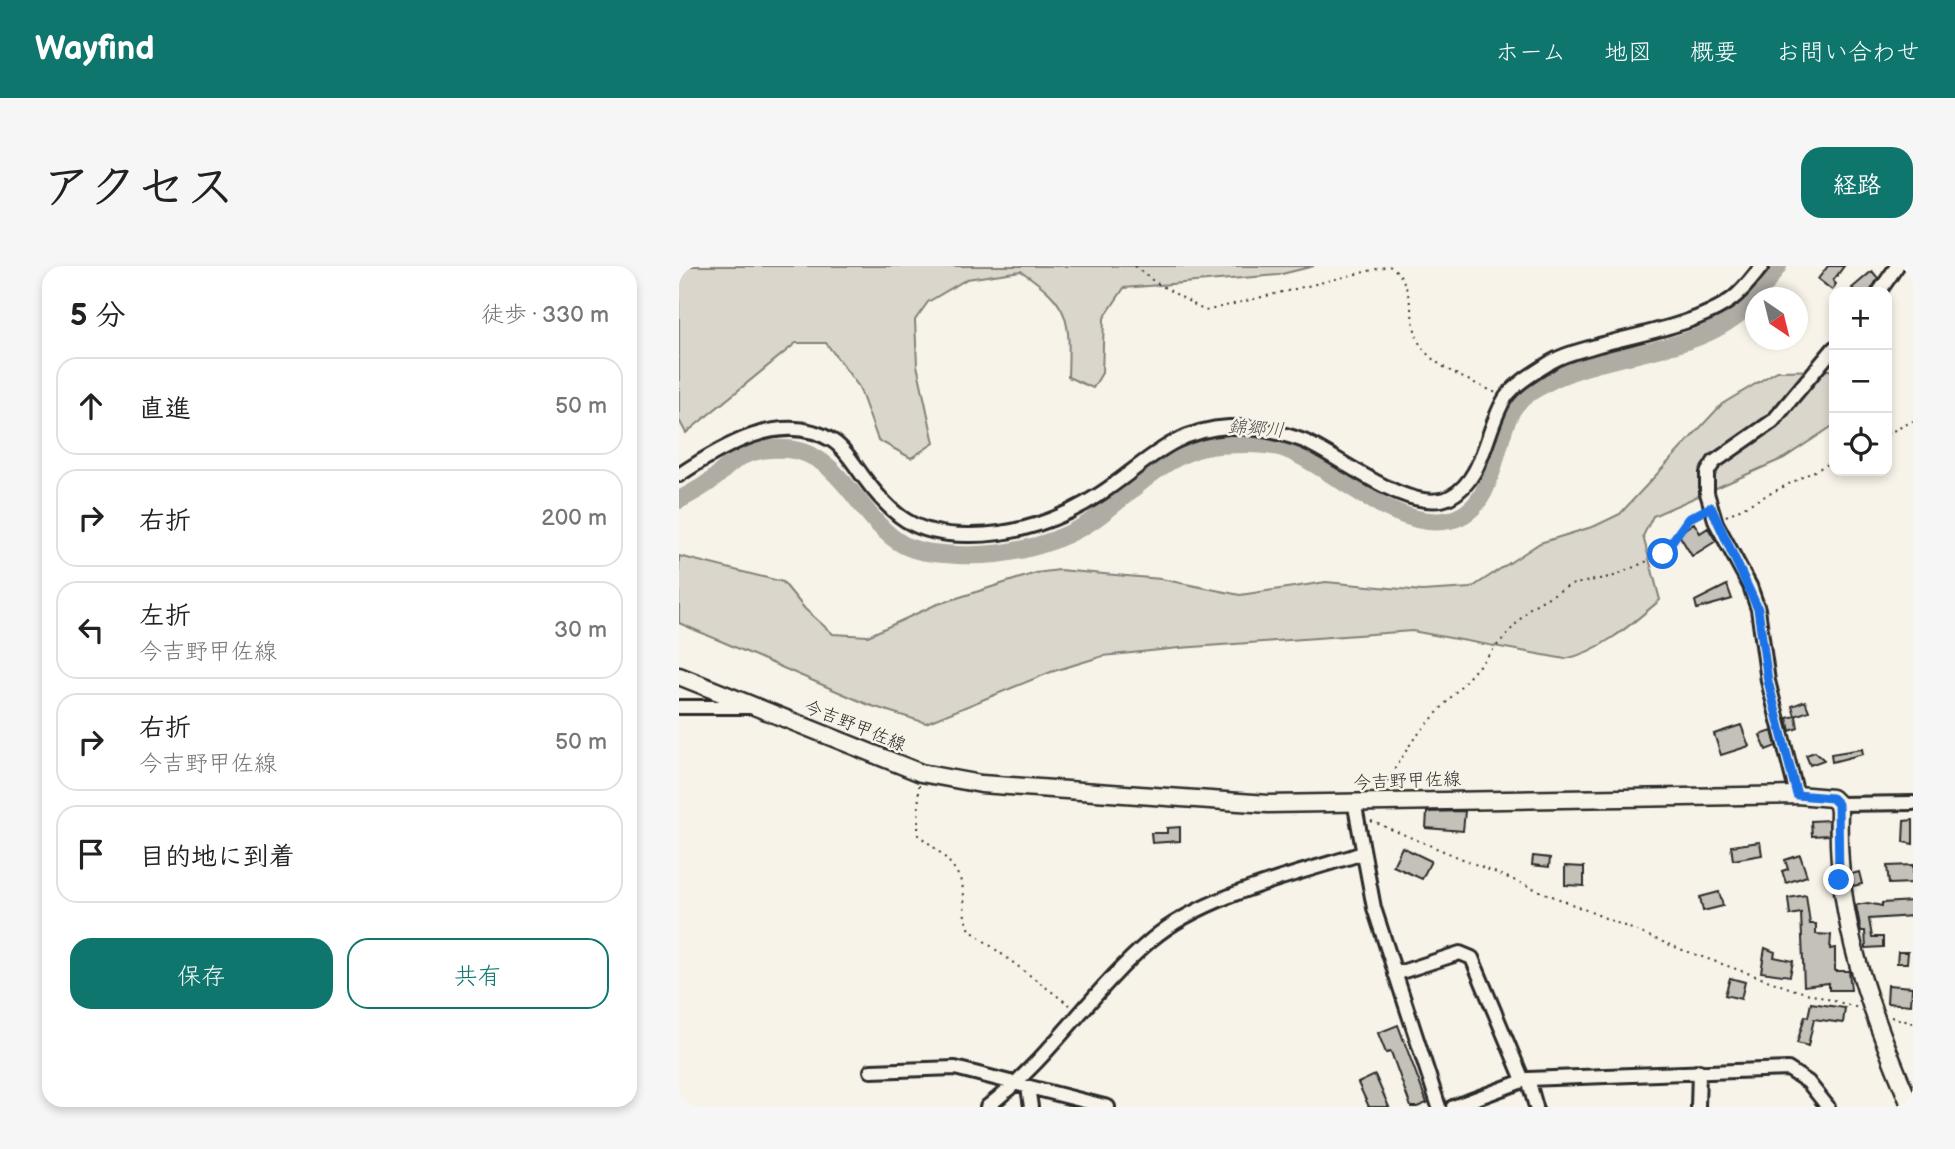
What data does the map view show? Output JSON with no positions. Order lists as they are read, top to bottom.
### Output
{
  "streets": {
    "main road": ["今吉野甲佐線"]
  },
  "water": ["錦郷川"],
  "north": "bottom right",
  "page": {
    "header": "Wayfind",
    "nav": [
      "ホーム",
      "地図",
      "概要",
      "お問い合わせ"
    ],
    "title": "アクセス",
    "buttons": [
      "経路",
      ["保存", "共有"]
    ],
    "heading": ["5 分", "徒歩 · 330 m"],
    "map_buttons": ["+", "−"],
    "list": [
      ["直進", "50 m"],
      ["右折", "200 m"],
      ["左折", "今吉野甲佐線", "30 m"],
      ["右折", "今吉野甲佐線", "50 m"],
      "目的地に到着"
    ]
  }
}
